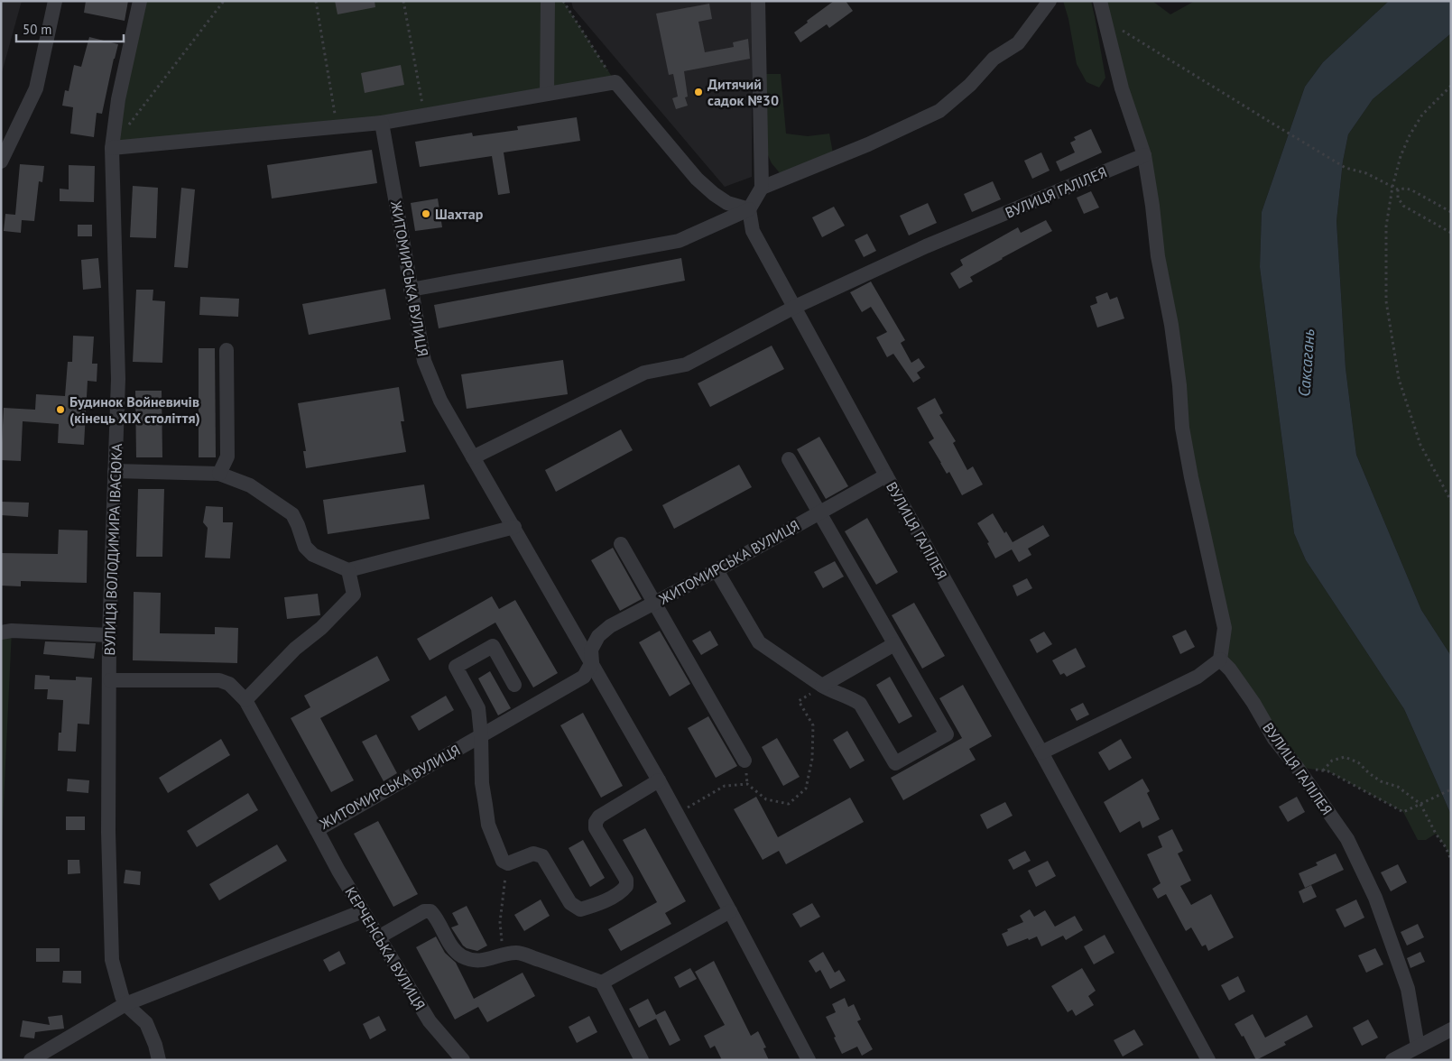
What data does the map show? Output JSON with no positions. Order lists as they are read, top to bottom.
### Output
{
  "streets": {
    "street": [
      "ВУЛИЦЯ ГАЛІЛЕЯ",
      "ЖИТОМИРСЬКА ВУЛИЦЯ",
      "ВУЛИЦЯ ВОЛОДИМИРА ІВАСЮКА",
      "КЕРЧЕНСЬКА ВУЛИЦЯ"
    ]
  },
  "crossings": [
    ["ВУЛИЦЯ ГАЛІЛЕЯ", "ЖИТОМИРСЬКА ВУЛИЦЯ"],
    ["ЖИТОМИРСЬКА ВУЛИЦЯ", "ВУЛИЦЯ ВОЛОДИМИРА ІВАСЮКА"],
    ["ЖИТОМИРСЬКА ВУЛИЦЯ", "КЕРЧЕНСЬКА ВУЛИЦЯ"]
  ],
  "water": ["Саксагань"],
  "places": ["Дитячий садок №30", "Шахтар", "Будинок Войневичів (кінець ХІХ століття)"],
  "scale_bar": "50 m"
}
